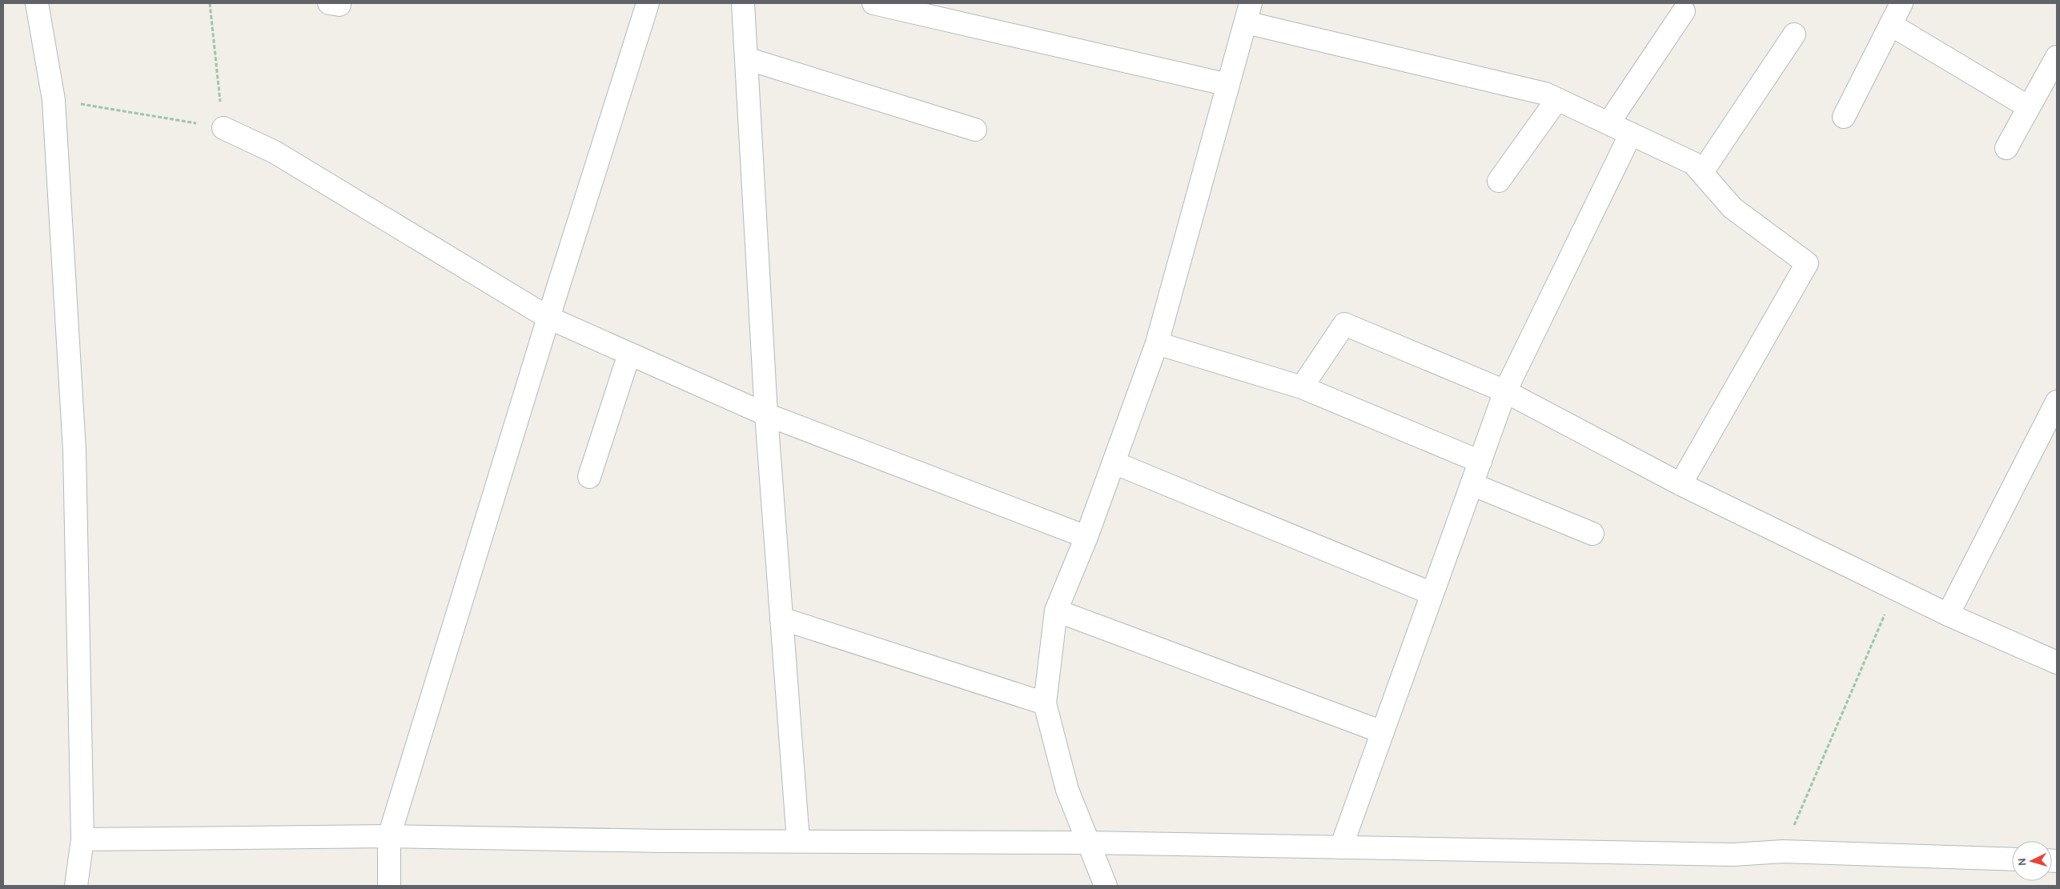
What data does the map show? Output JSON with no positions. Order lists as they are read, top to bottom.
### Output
{
  "north": "left"
}
